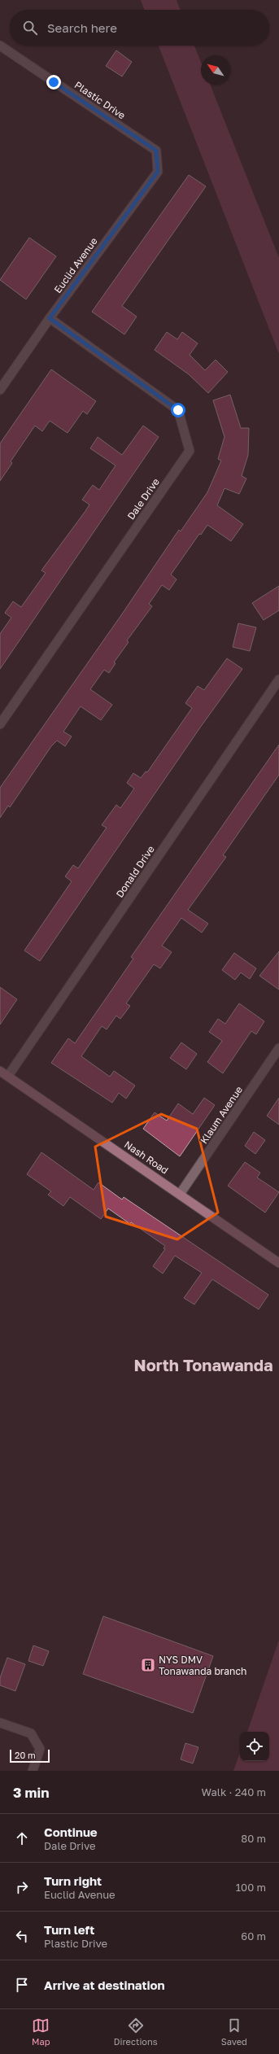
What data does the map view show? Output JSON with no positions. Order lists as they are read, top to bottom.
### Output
{
  "streets": {
    "main road": ["Nash Road"],
    "street": [
      "Plastic Drive",
      "Euclid Avenue",
      "Dale Drive",
      "Donald Drive",
      "Klaum Avenue"
    ]
  },
  "crossings": [
    ["Plastic Drive", "Euclid Avenue"],
    ["Euclid Avenue", "Dale Drive"],
    ["Donald Drive", "Nash Road"],
    ["Klaum Avenue", "Nash Road"]
  ],
  "districts": ["North Tonawanda"],
  "places": {
    "building": ["NYS DMV Tonawanda branch"]
  },
  "scale_bar": "20 m",
  "north": "top left",
  "page": {
    "search": "Search here",
    "scale": "20 m",
    "heading": ["3 min", "Walk · 240 m"],
    "list": [
      ["Continue", "Dale Drive", "80 m"],
      ["Turn right", "Euclid Avenue", "100 m"],
      ["Turn left", "Plastic Drive", "60 m"],
      "Arrive at destination"
    ],
    "nav": ["Map", "Directions", "Saved"]
  }
}
